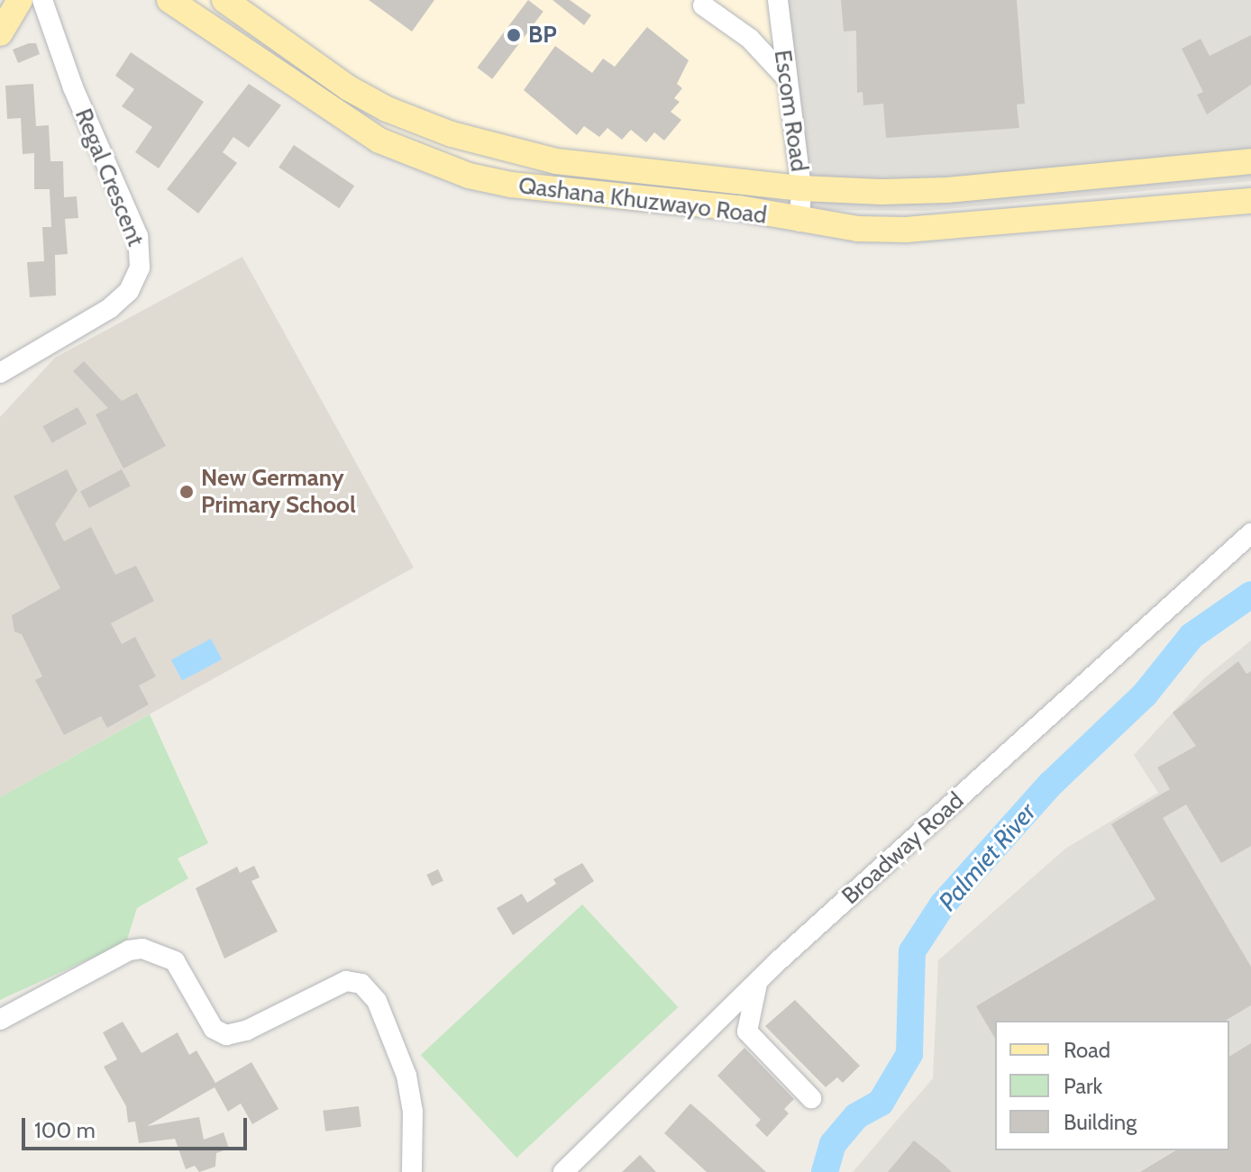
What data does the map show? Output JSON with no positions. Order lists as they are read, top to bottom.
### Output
{
  "streets": {
    "main road": ["Qashana Khuzwayo Road"],
    "street": ["Escom Road", "Regal Crescent", "Broadway Road"]
  },
  "crossings": [
    ["Escom Road", "Qashana Khuzwayo Road"]
  ],
  "water": ["Palmiet River"],
  "places": ["BP", "New Germany Primary School"],
  "legend": ["Road", "Park", "Building"],
  "scale_bar": "100 m"
}
